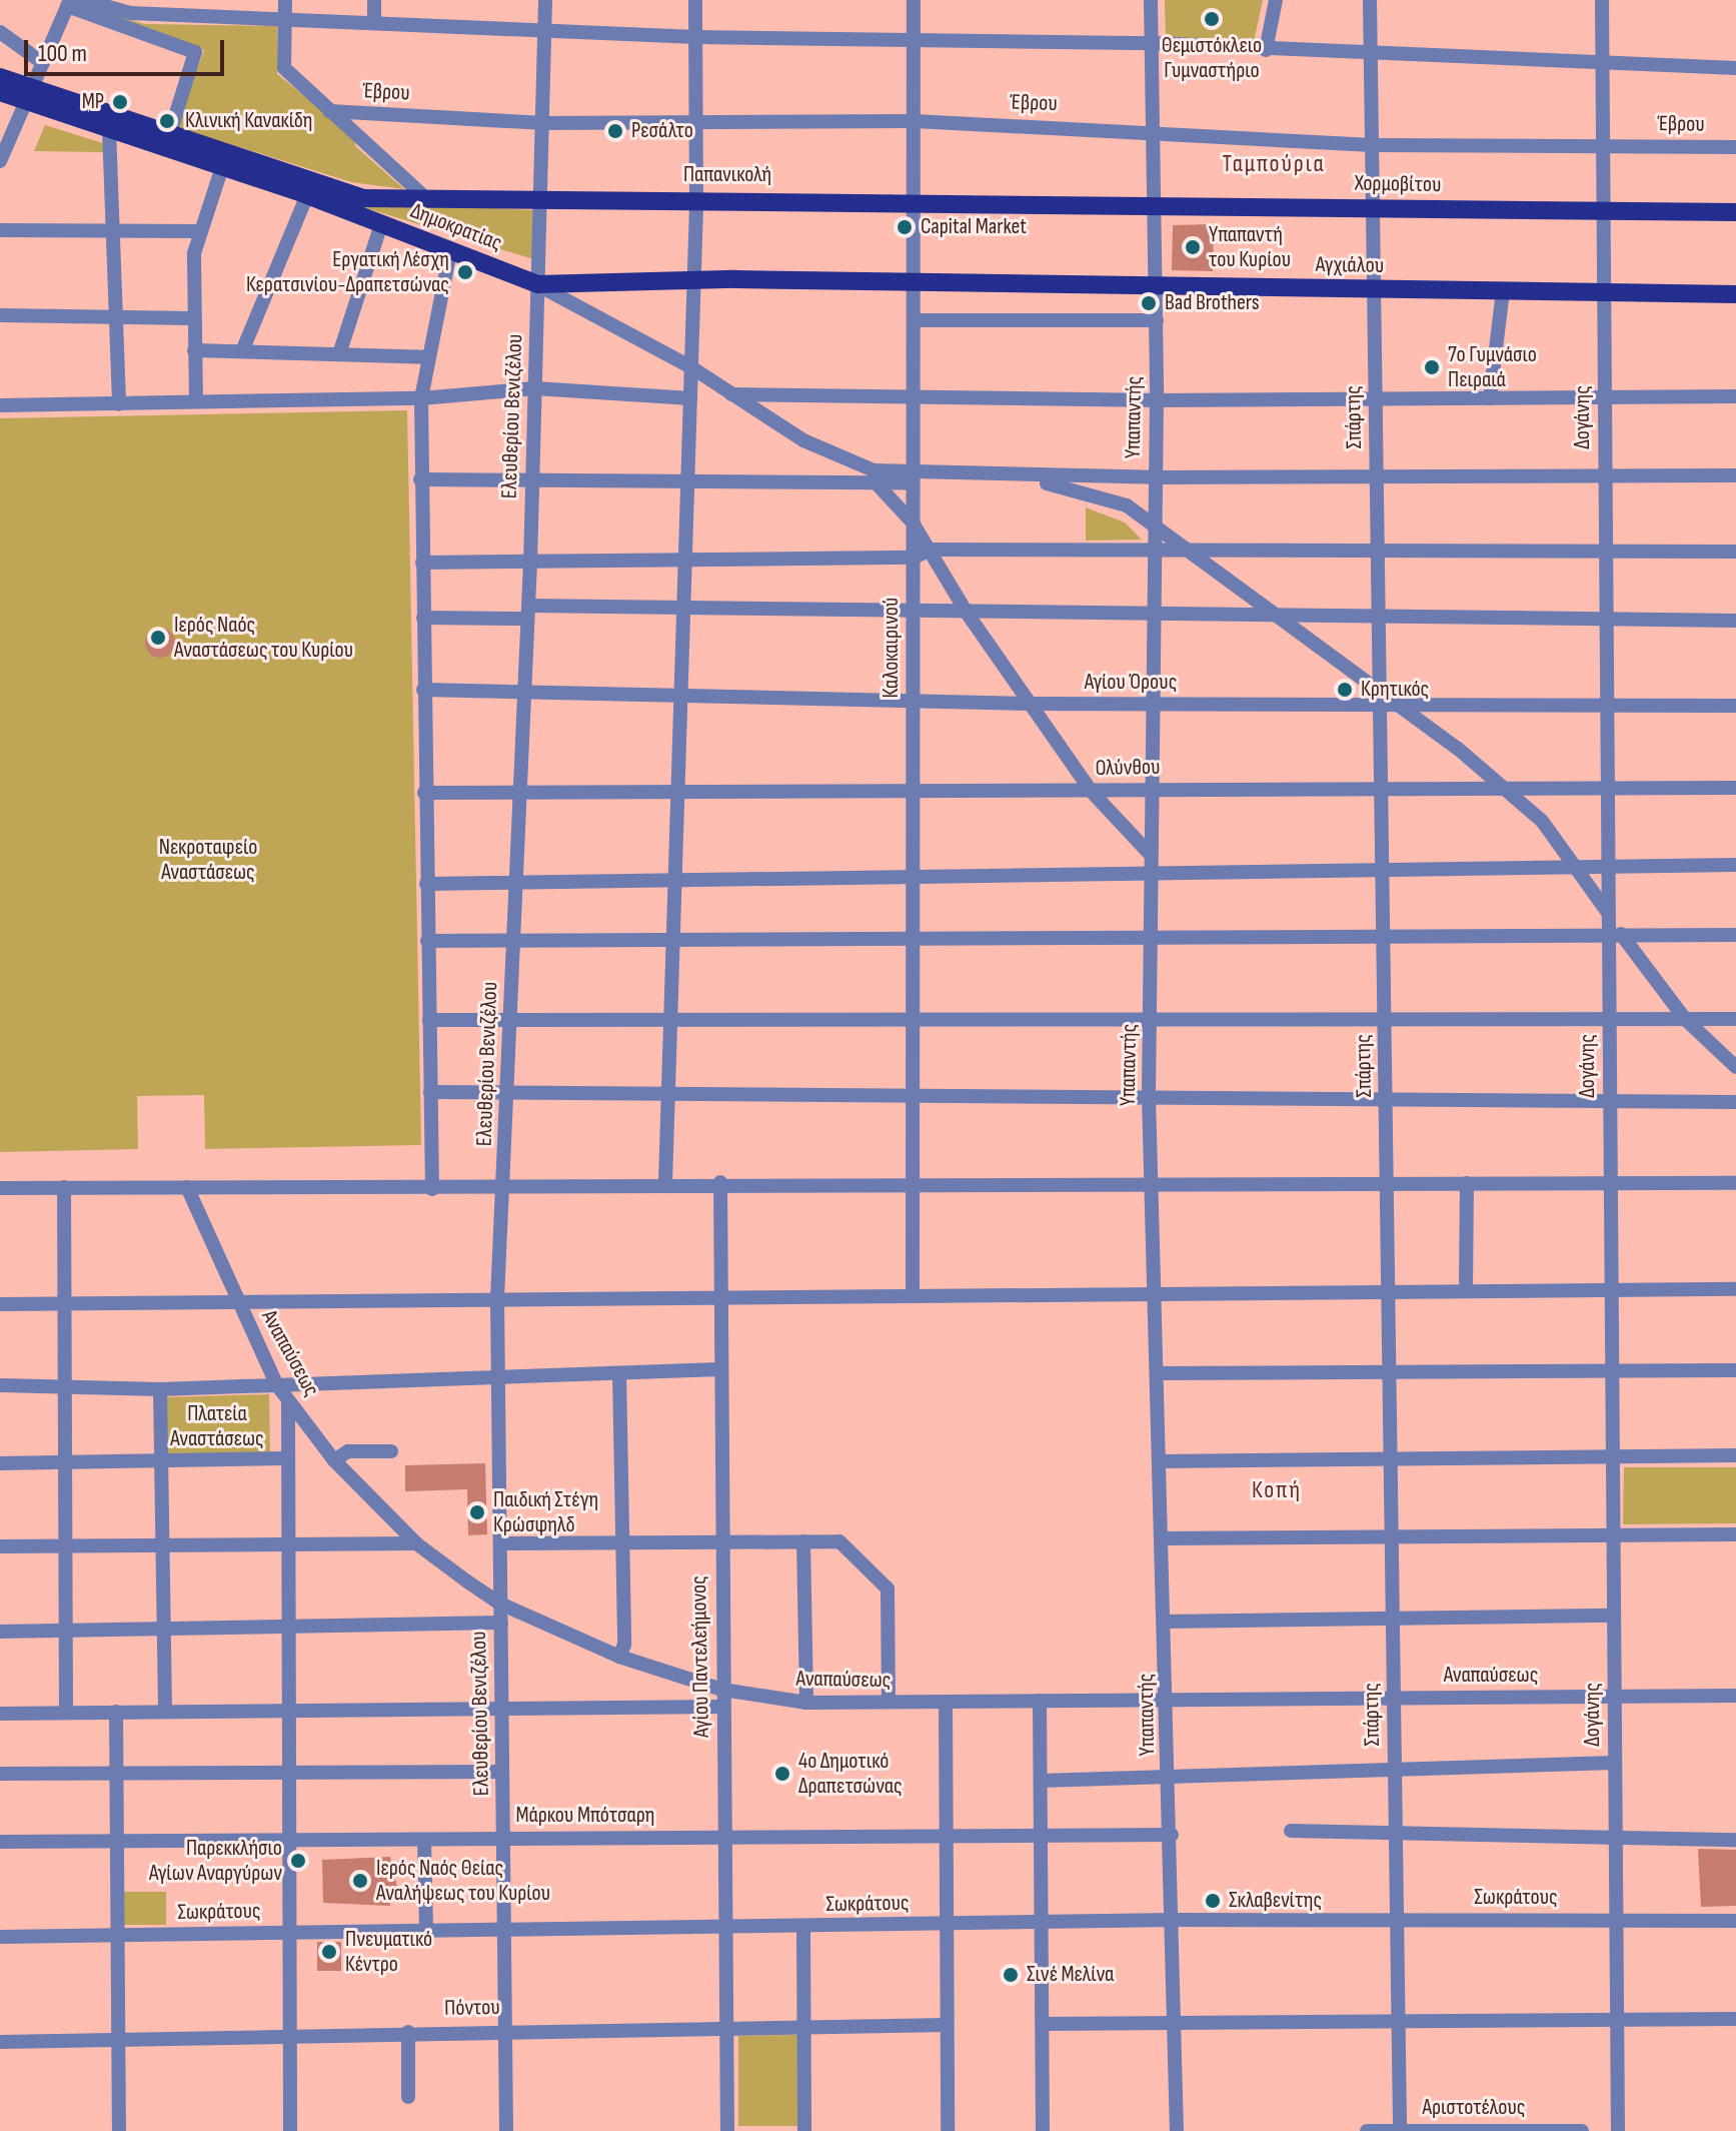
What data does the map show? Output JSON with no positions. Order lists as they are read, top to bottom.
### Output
{
  "streets": {
    "main road": [
      "Παπανικολή",
      "Χορμοβίτου",
      "Δημοκρατίας",
      "Αγχιάλου"
    ],
    "street": [
      "Έβρου",
      "Ελευθερίου Βενιζέλου",
      "Υπαπαντής",
      "Σπάρτης",
      "Δογάνης",
      "Καλοκαιρινού",
      "Αγίου Όρους",
      "Ολύνθου",
      "Αναπαύσεως",
      "Αγίου Παντελεήμονος",
      "Μάρκου Μπότσαρη",
      "Σωκράτους",
      "Πόντου",
      "Αριστοτέλους"
    ]
  },
  "crossings": [
    ["Έβρου", "Ελευθερίου Βενιζέλου"],
    ["Έβρου", "Υπαπαντής"],
    ["Έβρου", "Σπάρτης"],
    ["Έβρου", "Δογάνης"],
    ["Έβρου", "Καλοκαιρινού"],
    ["Παπανικολή", "Χορμοβίτου"],
    ["Παπανικολή", "Δημοκρατίας"],
    ["Παπανικολή", "Ελευθερίου Βενιζέλου"],
    ["Παπανικολή", "Καλοκαιρινού"],
    ["Χορμοβίτου", "Υπαπαντής"],
    ["Χορμοβίτου", "Σπάρτης"],
    ["Χορμοβίτου", "Δογάνης"],
    ["Χορμοβίτου", "Καλοκαιρινού"],
    ["Δημοκρατίας", "Αγχιάλου"],
    ["Δημοκρατίας", "Ελευθερίου Βενιζέλου"],
    ["Δημοκρατίας", "Καλοκαιρινού"],
    ["Αγχιάλου", "Υπαπαντής"],
    ["Αγχιάλου", "Σπάρτης"],
    ["Αγχιάλου", "Δογάνης"],
    ["Αγχιάλου", "Καλοκαιρινού"],
    ["Ελευθερίου Βενιζέλου", "Αγίου Όρους"],
    ["Ελευθερίου Βενιζέλου", "Ολύνθου"],
    ["Ελευθερίου Βενιζέλου", "Αναπαύσεως"],
    ["Ελευθερίου Βενιζέλου", "Μάρκου Μπότσαρη"],
    ["Ελευθερίου Βενιζέλου", "Σωκράτους"],
    ["Ελευθερίου Βενιζέλου", "Πόντου"],
    ["Υπαπαντής", "Αγίου Όρους"],
    ["Υπαπαντής", "Ολύνθου"],
    ["Υπαπαντής", "Αναπαύσεως"],
    ["Υπαπαντής", "Μάρκου Μπότσαρη"],
    ["Υπαπαντής", "Σωκράτους"],
    ["Σπάρτης", "Αγίου Όρους"],
    ["Σπάρτης", "Ολύνθου"],
    ["Σπάρτης", "Αναπαύσεως"],
    ["Σπάρτης", "Σωκράτους"],
    ["Σπάρτης", "Αριστοτέλους"],
    ["Δογάνης", "Ολύνθου"],
    ["Δογάνης", "Αναπαύσεως"],
    ["Δογάνης", "Σωκράτους"],
    ["Καλοκαιρινού", "Αγίου Όρους"],
    ["Καλοκαιρινού", "Ολύνθου"],
    ["Αναπαύσεως", "Αγίου Παντελεήμονος"],
    ["Αγίου Παντελεήμονος", "Μάρκου Μπότσαρη"],
    ["Αγίου Παντελεήμονος", "Σωκράτους"],
    ["Αγίου Παντελεήμονος", "Πόντου"]
  ],
  "districts": ["Ταμπούρια", "Κοπή"],
  "parks": ["Νεκροταφείο Αναστάσεως", "Πλατεία Αναστάσεως"],
  "places": [
    "Θεμιστόκλειο Γυμναστήριο",
    "MP",
    "Κλινική Κανακίδη",
    "Ρεσάλτο",
    "Capital Market",
    "Υπαπαντή του Κυρίου",
    "Εργατική Λέσχη Κερατσινίου-Δραπετσώνας",
    "Bad Brothers",
    "7ο Γυμνάσιο Πειραιά",
    "Ιερός Ναός Αναστάσεως του Κυρίου",
    "Κρητικός",
    "Παιδική Στέγη Κρώσφηλδ",
    "4ο Δημοτικό Δραπετσώνας",
    "Παρεκκλήσιο Αγίων Αναργύρων",
    "Ιερός Ναός Θείας Αναλήψεως του Κυρίου",
    "Σκλαβενίτης",
    "Πνευματικό Κέντρο",
    "Σινέ Μελίνα"
  ],
  "scale_bar": "100 m"
}
